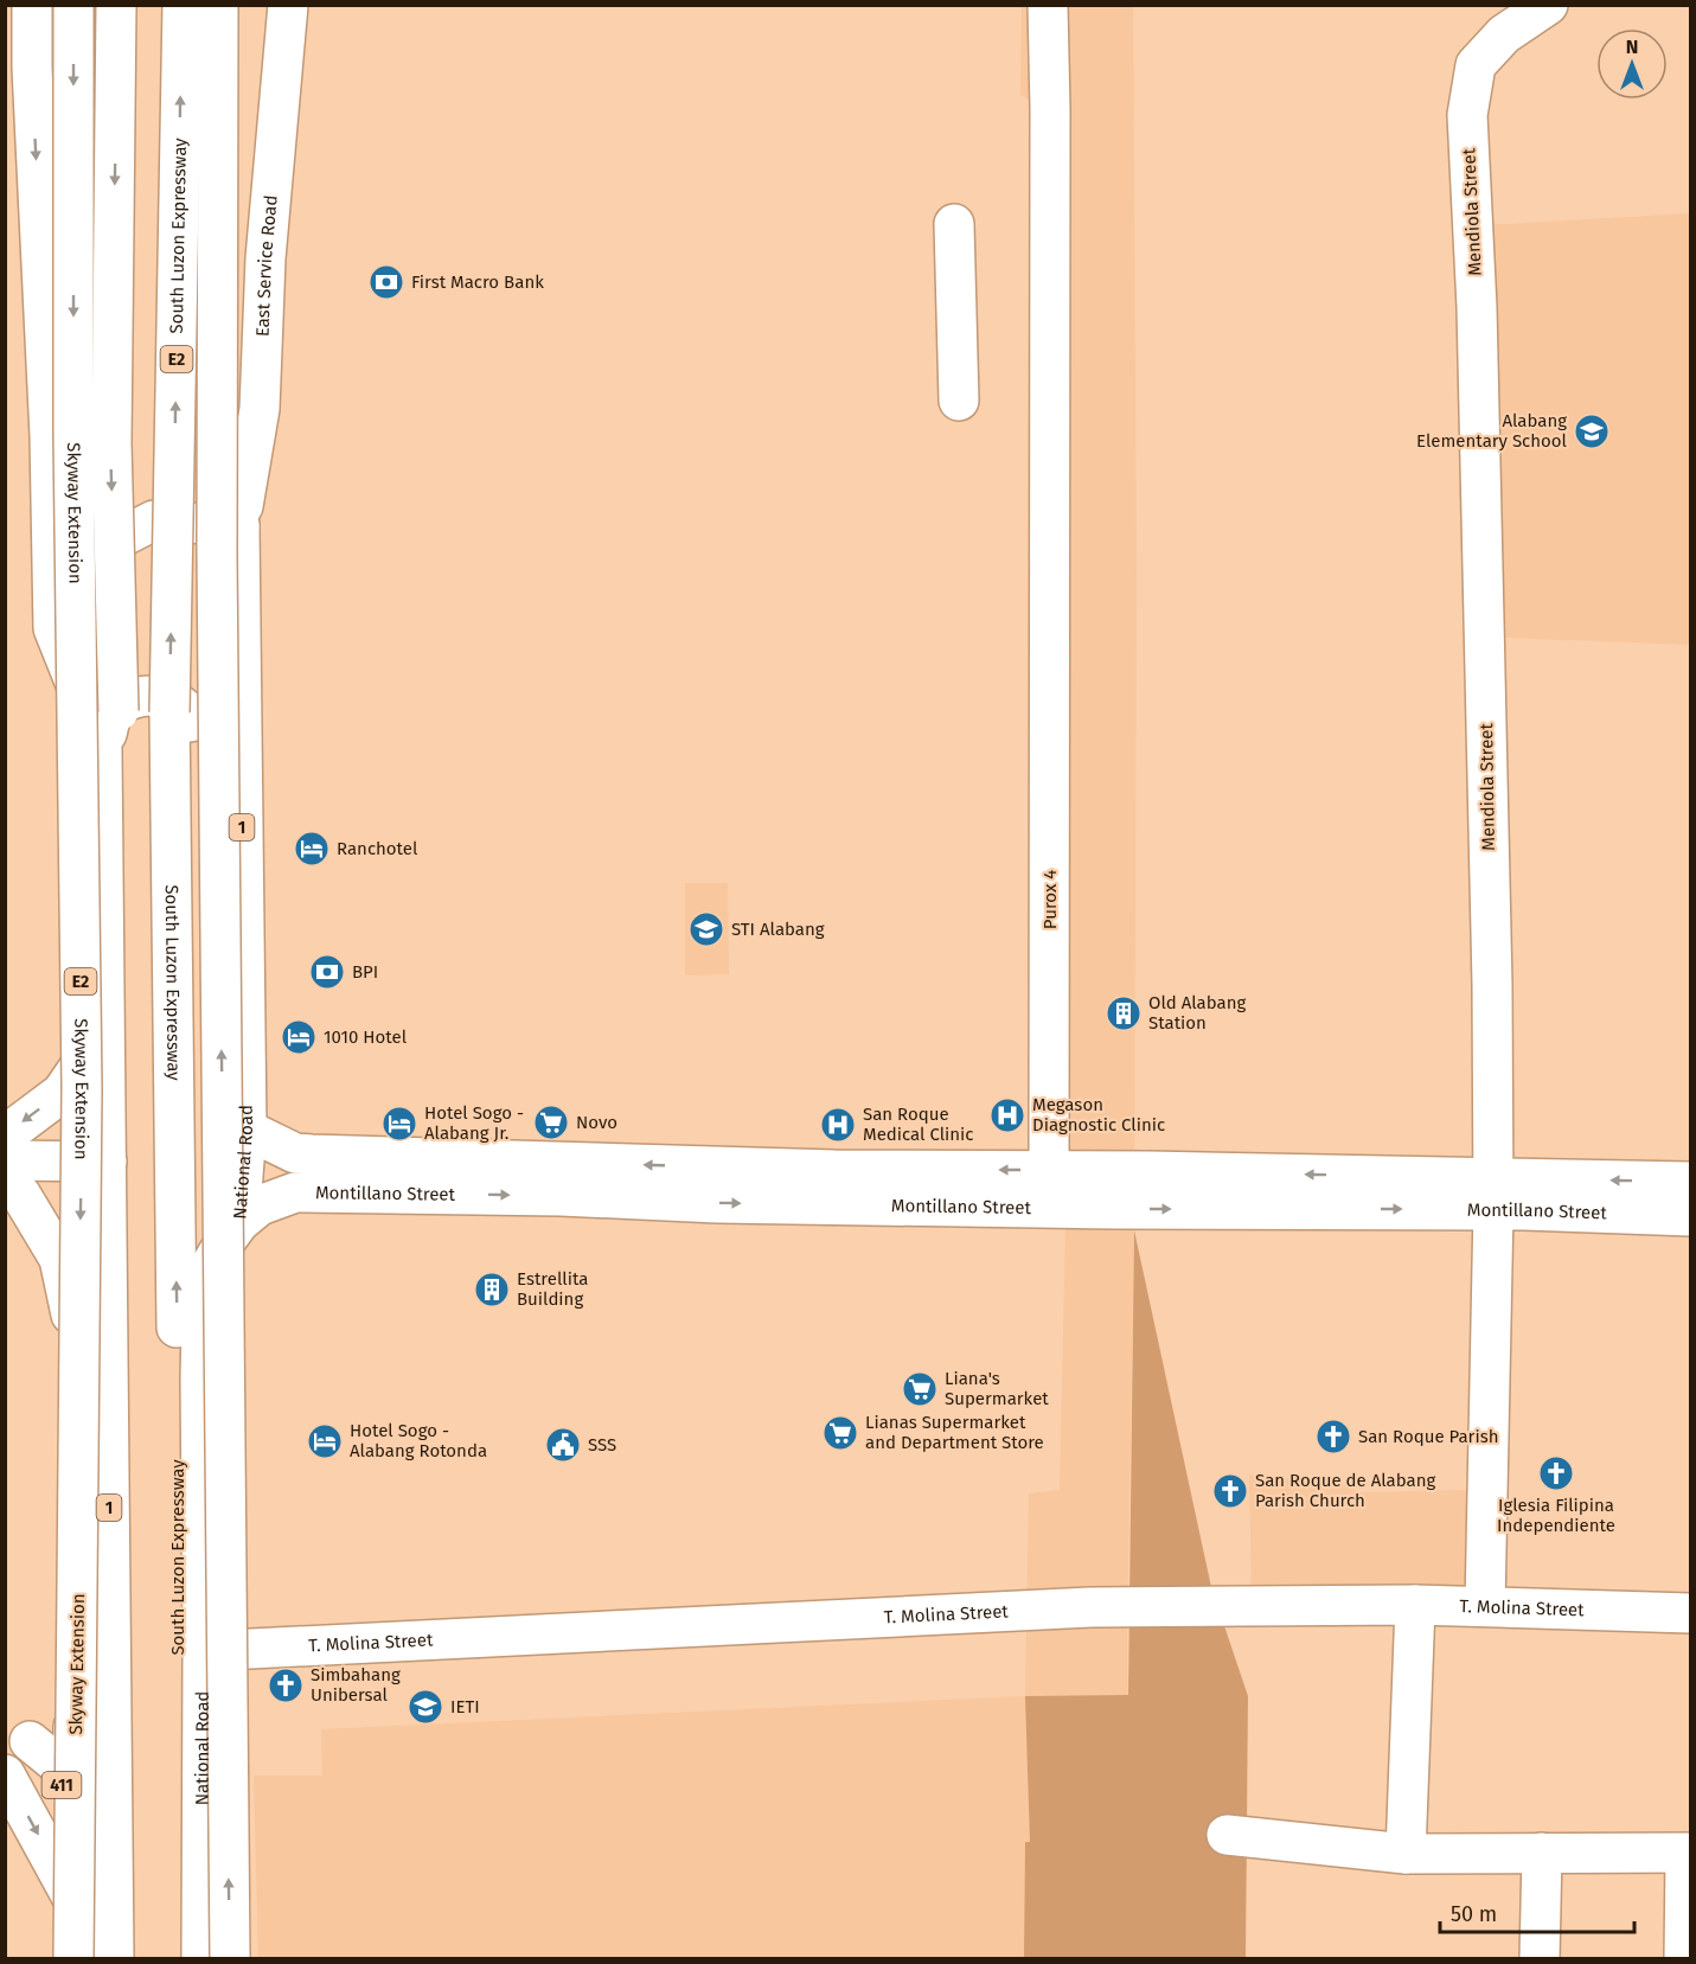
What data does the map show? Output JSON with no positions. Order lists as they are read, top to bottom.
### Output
{
  "streets": {
    "main road": [
      "Mendiola Street",
      "South Luzon Expressway",
      "East Service Road",
      "E2",
      "Skyway Extension",
      "1",
      "Purox 4",
      "National Road",
      "Montillano Street",
      "T. Molina Street",
      "411"
    ]
  },
  "crossings": [
    ["Mendiola Street", "Montillano Street"],
    ["Mendiola Street", "T. Molina Street"],
    ["East Service Road", "National Road"],
    ["1", "411"],
    ["Purox 4", "Montillano Street"],
    ["National Road", "Montillano Street"],
    ["National Road", "T. Molina Street"]
  ],
  "places": {
    "bank": ["First Macro Bank", "BPI"],
    "school or university": ["Alabang Elementary School", "STI Alabang", "IETI"],
    "hotel": [
      "Ranchotel",
      "1010 Hotel",
      "Hotel Sogo - Alabang Jr.",
      "Hotel Sogo - Alabang Rotonda"
    ],
    "building": ["Old Alabang Station", "Estrellita Building"],
    "hospital": ["Megason Diagnostic Clinic", "San Roque Medical Clinic"],
    "supermarket": ["Novo", "Liana's Supermarket", "Lianas Supermarket and Department Store"],
    "church": [
      "San Roque Parish",
      "Iglesia Filipina Independiente",
      "San Roque de Alabang Parish Church",
      "Simbahang Unibersal"
    ],
    "public building": ["SSS"]
  },
  "scale_bar": "50 m",
  "north": "top"
}
